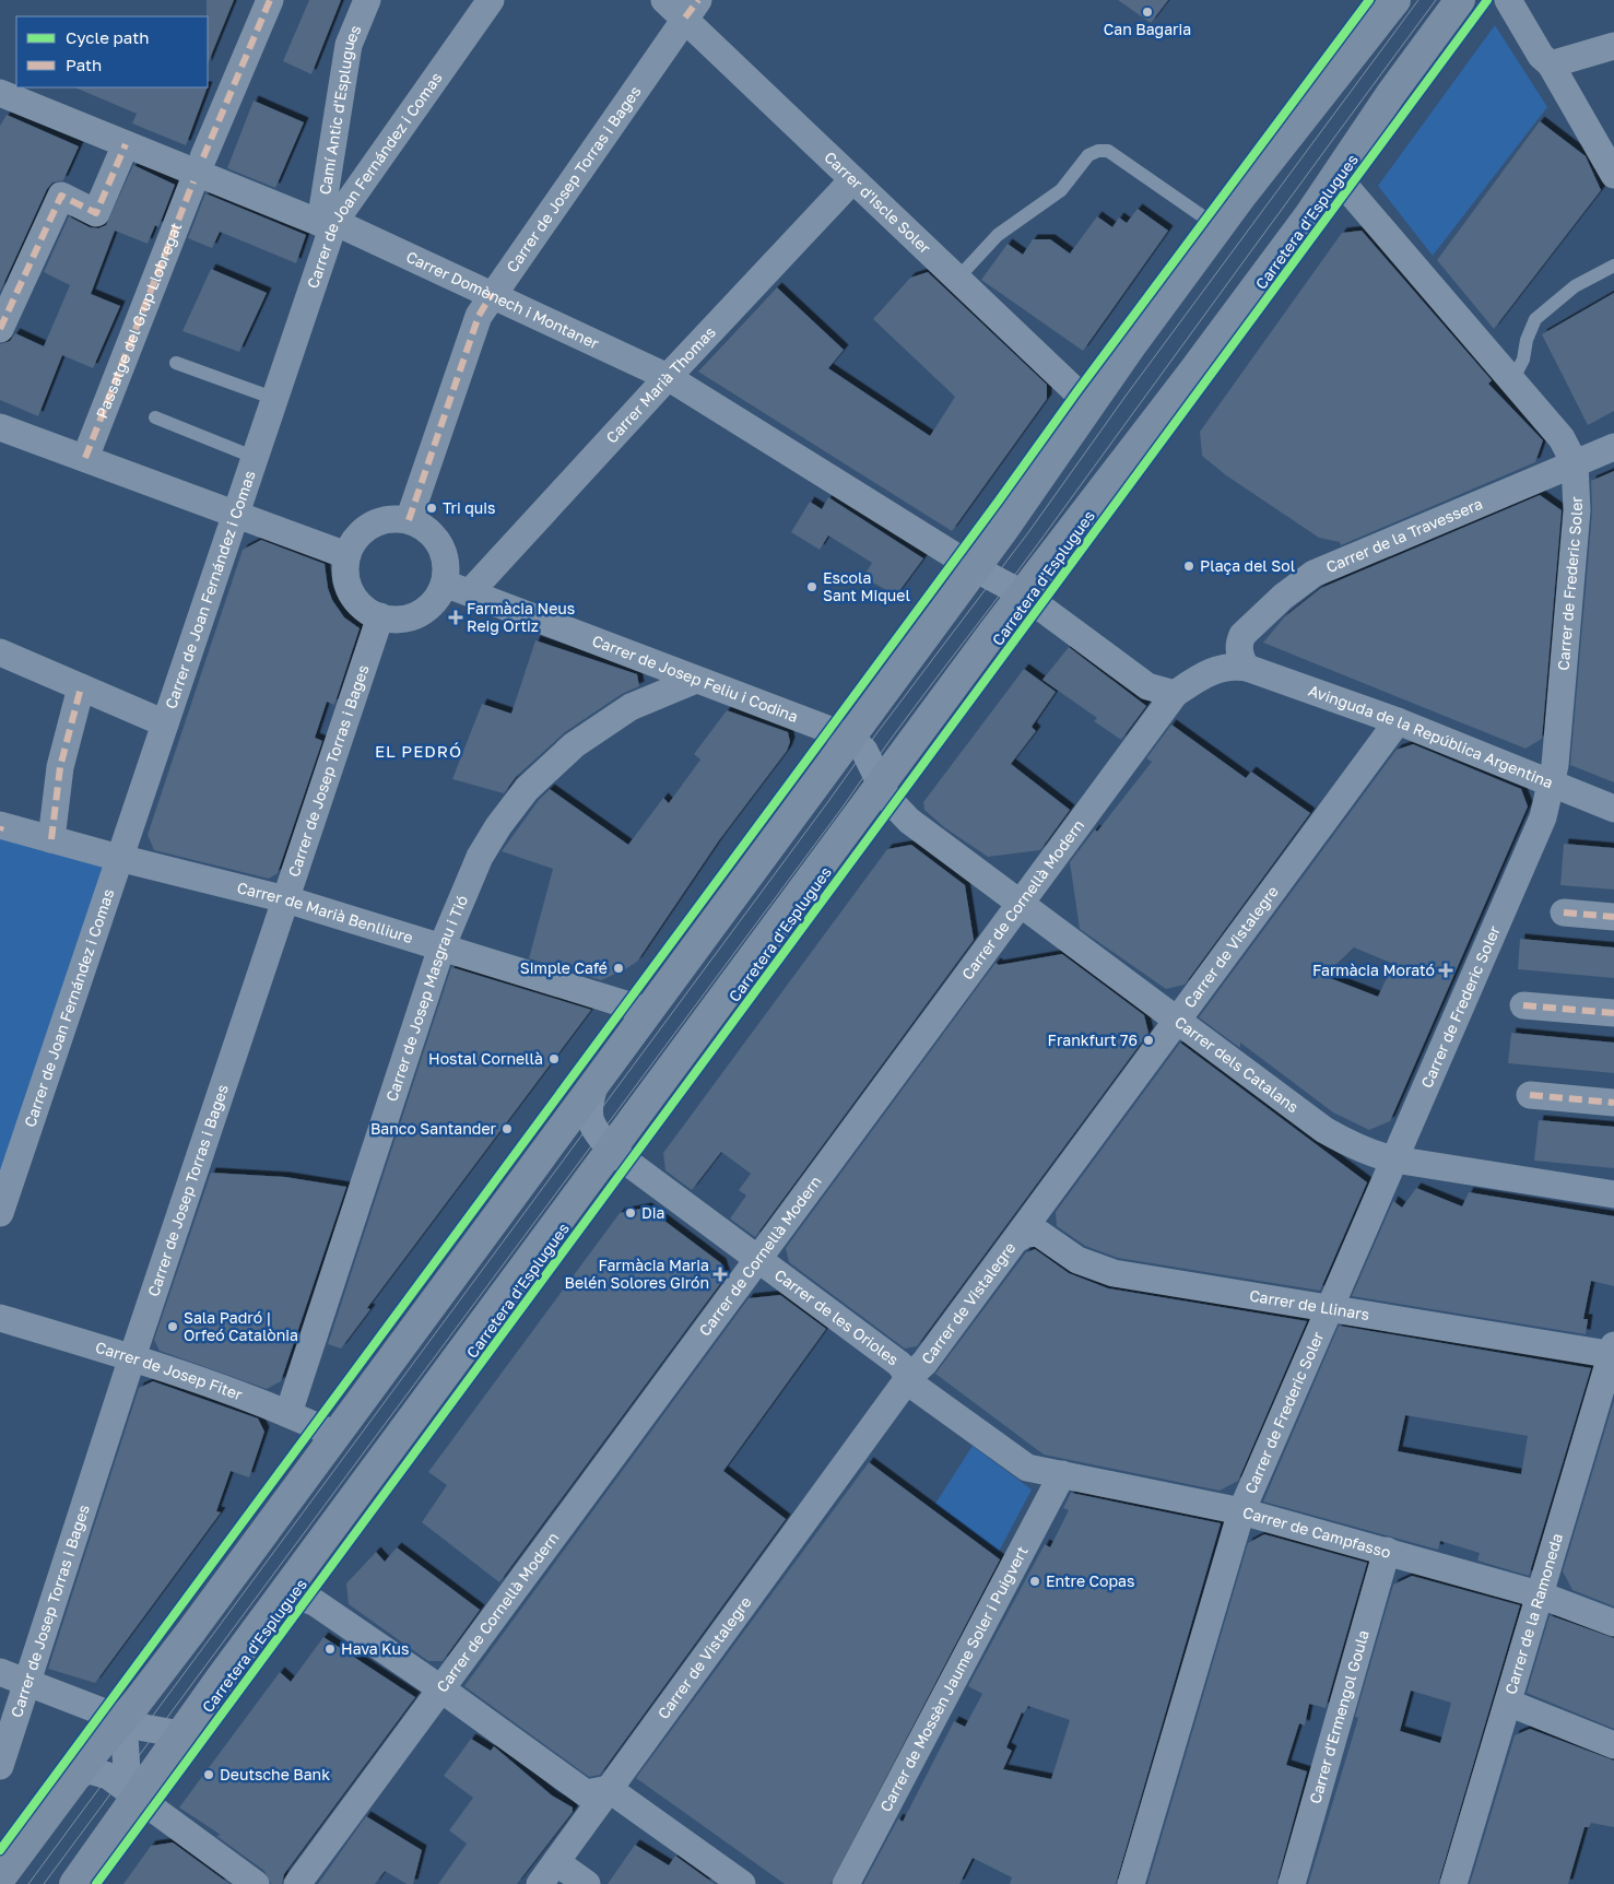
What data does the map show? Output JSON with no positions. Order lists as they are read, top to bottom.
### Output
{
  "streets": {
    "street": [
      "Camí Antic d'Esplugues",
      "Carrer de Josep Torras i Bages",
      "Carrer de Joan Fernández i Comas",
      "Carrer d'Iscle Soler",
      "Carretera d'Esplugues",
      "Carrer Domènech i Montaner",
      "Passatge del Grup Llobregat",
      "Carrer Marià Thomas",
      "Carrer de la Travessera",
      "Carrer de Frederic Soler",
      "Carrer de Josep Feliu i Codina",
      "Avinguda de la República Argentina",
      "Carrer de Cornellà Modern",
      "Carrer de Marià Benlliure",
      "Carrer de Vistalegre",
      "Carrer de Josep Masgrau i Tió",
      "Carrer dels Catalans",
      "Carrer de Llinars",
      "Carrer de les Orioles",
      "Carrer de Josep Fiter",
      "Carrer de Campfasso",
      "Carrer de la Ramoneda",
      "Carrer de Mossèn Jaume Soler i Puigvert",
      "Carrer d'Ermengol Goula"
    ]
  },
  "crossings": [
    ["Camí Antic d'Esplugues", "Carrer de Joan Fernández i Comas"],
    ["Camí Antic d'Esplugues", "Carrer Domènech i Montaner"],
    ["Carrer de Josep Torras i Bages", "Carrer d'Iscle Soler"],
    ["Carrer de Josep Torras i Bages", "Carrer Domènech i Montaner"],
    ["Carrer de Josep Torras i Bages", "Carrer Marià Thomas"],
    ["Carrer de Josep Torras i Bages", "Carrer de Josep Feliu i Codina"],
    ["Carrer de Josep Torras i Bages", "Carrer de Marià Benlliure"],
    ["Carrer de Josep Torras i Bages", "Carrer de Josep Fiter"],
    ["Carrer de Joan Fernández i Comas", "Carrer Domènech i Montaner"],
    ["Carrer de Joan Fernández i Comas", "Carrer de Marià Benlliure"],
    ["Carrer d'Iscle Soler", "Carrer Marià Thomas"],
    ["Carretera d'Esplugues", "Carrer de Frederic Soler"],
    ["Carretera d'Esplugues", "Carrer de Josep Feliu i Codina"],
    ["Carretera d'Esplugues", "Carrer de les Orioles"],
    ["Carrer Domènech i Montaner", "Carrer Marià Thomas"],
    ["Carrer Marià Thomas", "Carrer de Josep Feliu i Codina"],
    ["Carrer de la Travessera", "Carrer de Frederic Soler"],
    ["Carrer de la Travessera", "Avinguda de la República Argentina"],
    ["Carrer de la Travessera", "Carrer de Cornellà Modern"],
    ["Carrer de Frederic Soler", "Avinguda de la República Argentina"],
    ["Carrer de Frederic Soler", "Carrer dels Catalans"],
    ["Carrer de Frederic Soler", "Carrer de Llinars"],
    ["Carrer de Frederic Soler", "Carrer de Campfasso"],
    ["Carrer de Josep Feliu i Codina", "Carrer de Josep Masgrau i Tió"],
    ["Carrer de Josep Feliu i Codina", "Carrer dels Catalans"],
    ["Avinguda de la República Argentina", "Carrer de Cornellà Modern"],
    ["Avinguda de la República Argentina", "Carrer de Vistalegre"],
    ["Carrer de Cornellà Modern", "Carrer dels Catalans"],
    ["Carrer de Cornellà Modern", "Carrer de les Orioles"],
    ["Carrer de Marià Benlliure", "Carrer de Josep Masgrau i Tió"],
    ["Carrer de Vistalegre", "Carrer dels Catalans"],
    ["Carrer de Vistalegre", "Carrer de Llinars"],
    ["Carrer de Vistalegre", "Carrer de les Orioles"],
    ["Carrer de Josep Masgrau i Tió", "Carrer de Josep Fiter"],
    ["Carrer de Llinars", "Carrer de la Ramoneda"],
    ["Carrer de les Orioles", "Carrer de Campfasso"],
    ["Carrer de Campfasso", "Carrer de la Ramoneda"],
    ["Carrer de Campfasso", "Carrer de Mossèn Jaume Soler i Puigvert"],
    ["Carrer de Campfasso", "Carrer d'Ermengol Goula"]
  ],
  "districts": ["EL PEDRÓ"],
  "places": {
    "other": [
      "Can Bagaria",
      "Tri quis",
      "Plaça del Sol",
      "Escola Sant Miquel",
      "Simple Café",
      "Frankfurt 76",
      "Hostal Cornellà",
      "Banco Santander",
      "Dia",
      "Sala Padró | Orfeó Catalònia",
      "Entre Copas",
      "Hava Kus",
      "Deutsche Bank"
    ],
    "health": ["Farmàcia Neus Reig Ortiz", "Farmàcia Morató", "Farmàcia Maria Belén Solores Girón"]
  },
  "legend": ["Cycle path", "Path"]
}
